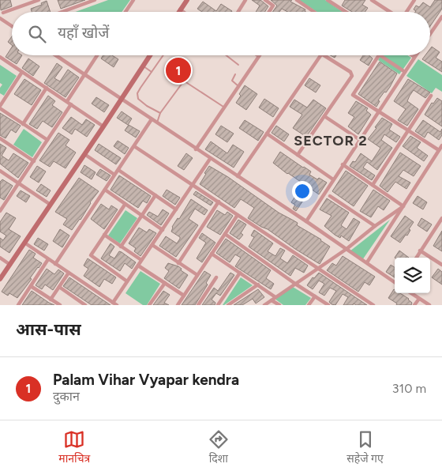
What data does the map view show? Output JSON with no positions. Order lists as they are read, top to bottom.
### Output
{
  "districts": ["SECTOR 2"],
  "page": {
    "search": "यहाँ खोजें",
    "pins": "1",
    "heading": "आस-पास",
    "list": [
      {
        "mark": "1",
        "name": "Palam Vihar Vyapar kendra",
        "note": "दुकान",
        "value": "310 m"
      }
    ],
    "nav": ["मानचित्र", "दिशा", "सहेजे गए"]
  }
}
